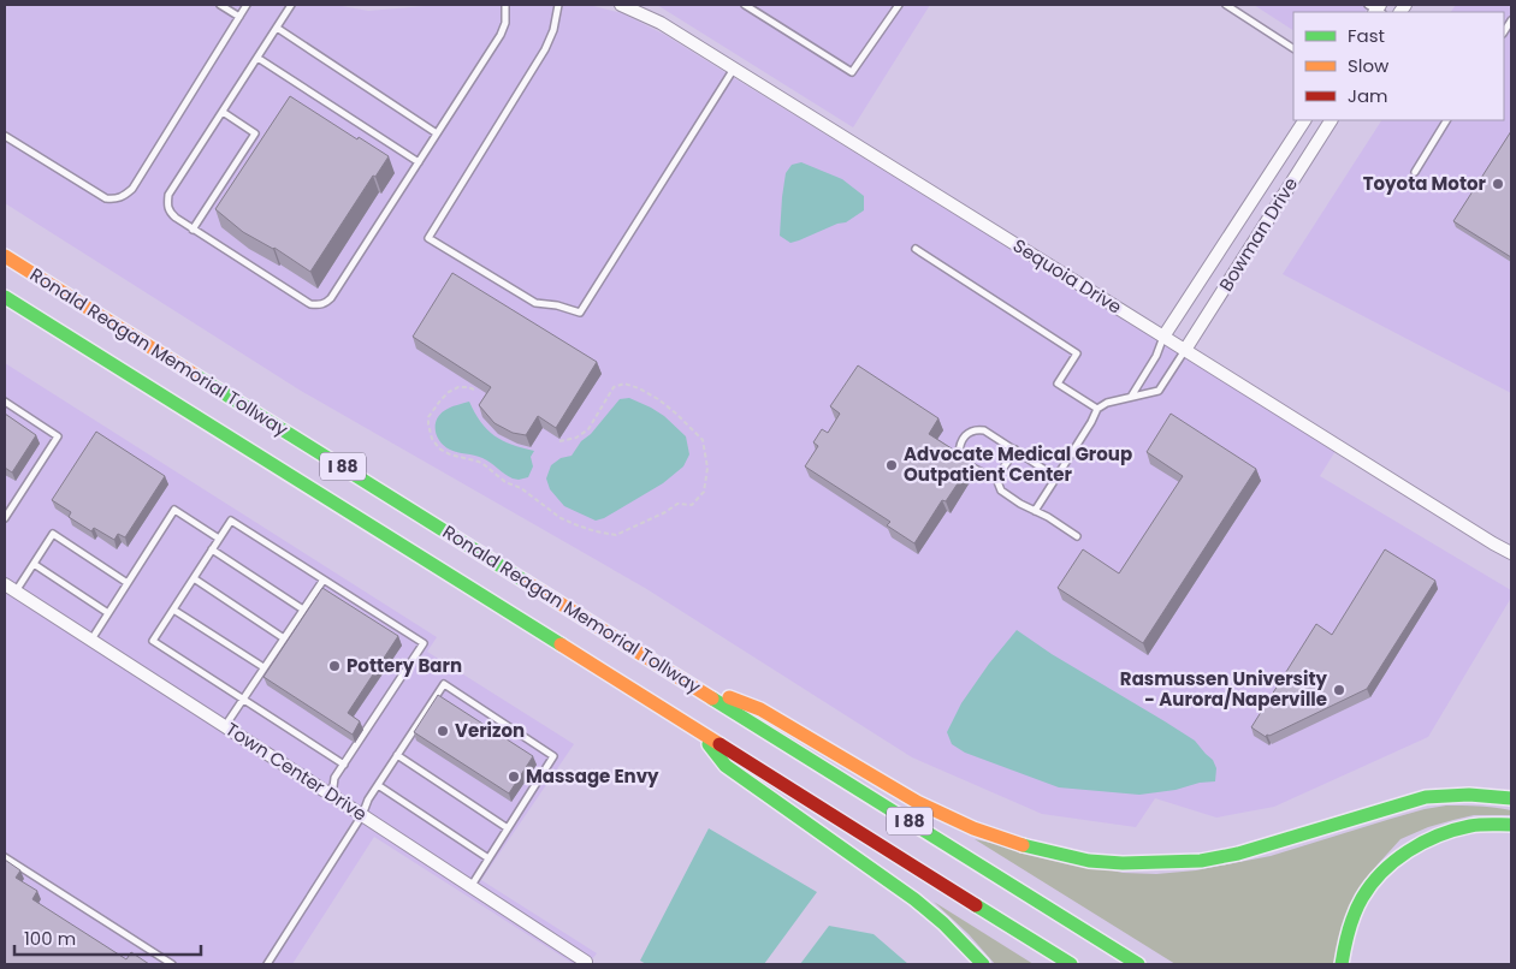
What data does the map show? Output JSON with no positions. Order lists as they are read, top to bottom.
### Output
{
  "streets": {
    "highway": ["Ronald Reagan Memorial Tollway", "I 88"],
    "street": ["Bowman Drive", "Sequoia Drive", "Town Center Drive"]
  },
  "crossings": [
    ["Bowman Drive", "Sequoia Drive"]
  ],
  "places": [
    "Toyota Motor",
    "Advocate Medical Group Outpatient Center",
    "Pottery Barn",
    "Rasmussen University - Aurora/Naperville",
    "Verizon",
    "Massage Envy"
  ],
  "legend": ["Fast", "Slow", "Jam"],
  "scale_bar": "100 m"
}
